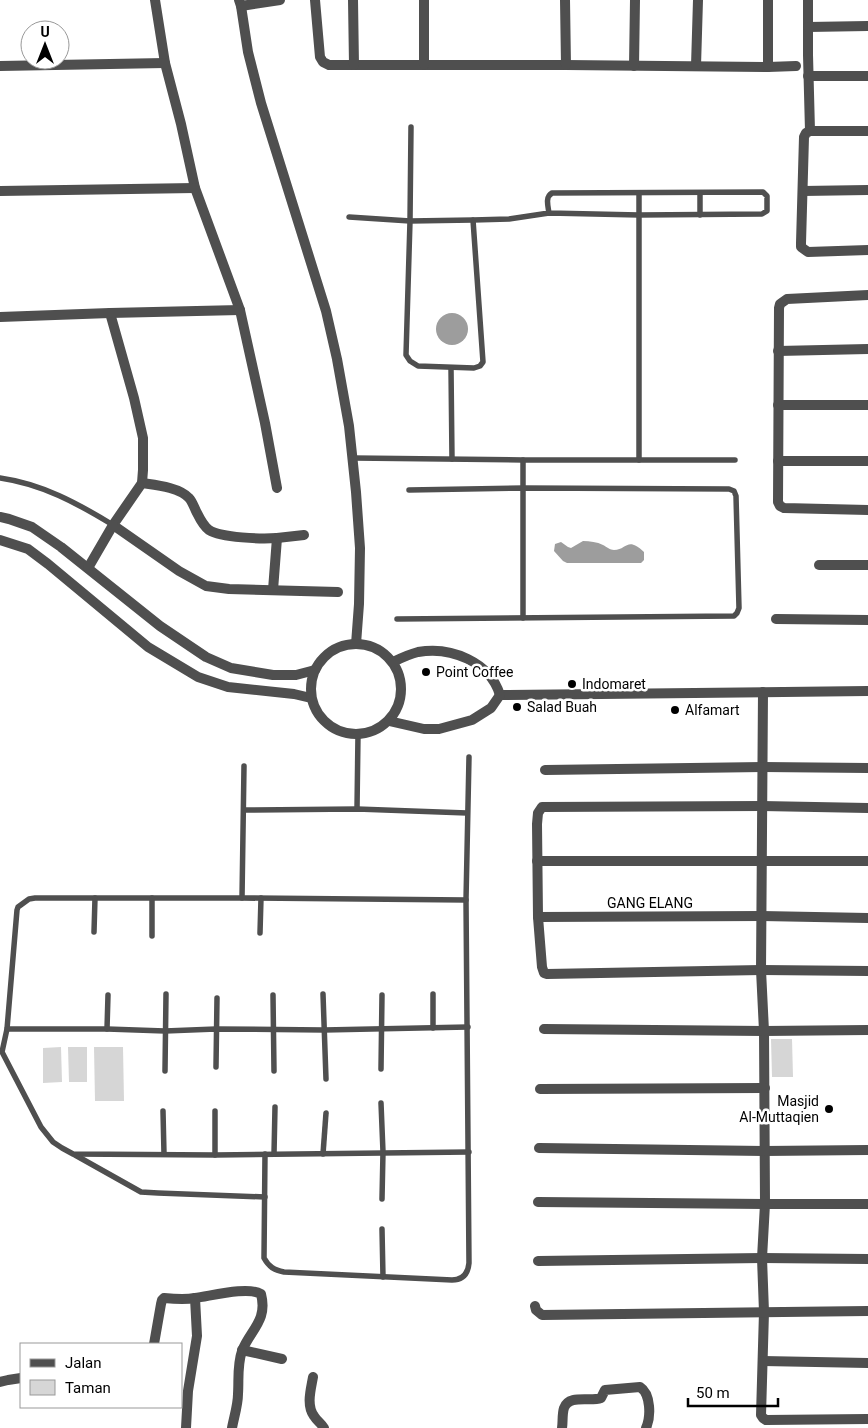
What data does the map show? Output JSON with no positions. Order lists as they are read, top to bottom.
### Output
{
  "streets": {
    "street": ["GANG ELANG"]
  },
  "places": [
    "Point Coffee",
    "Indomaret",
    "Salad Buah",
    "Alfamart",
    "Masjid Al-Muttaqien"
  ],
  "legend": ["Jalan", "Taman"],
  "scale_bar": "50 m",
  "north": "top"
}
